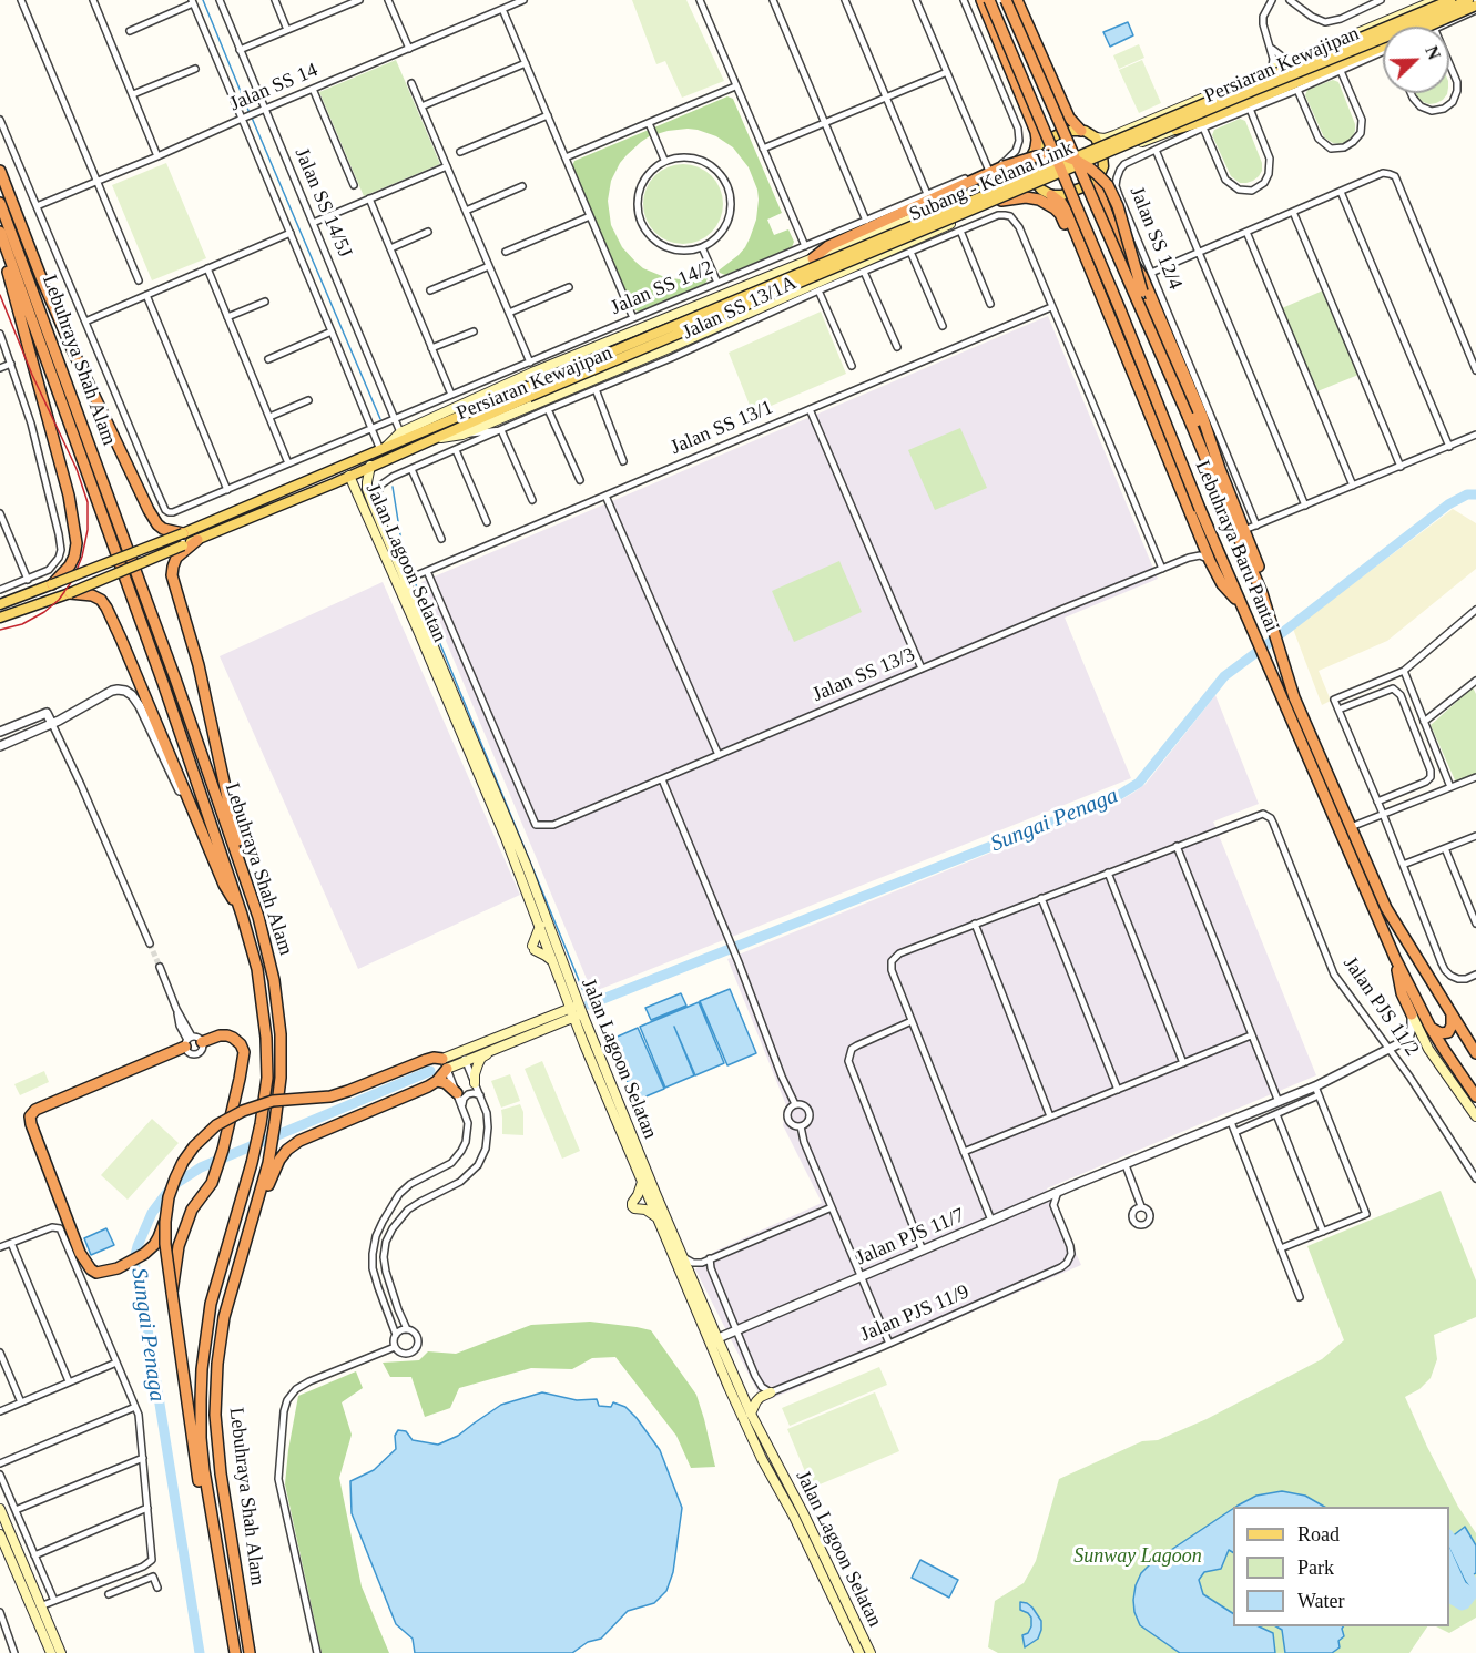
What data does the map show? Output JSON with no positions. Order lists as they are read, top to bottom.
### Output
{
  "streets": {
    "highway": ["Lebuhraya Shah Alam", "Lebuhraya Baru Pantai"],
    "main road": ["Persiaran Kewajipan", "Subang - Kelana Link", "Jalan Lagoon Selatan"],
    "street": [
      "Jalan SS 14",
      "Jalan SS 14/5J",
      "Jalan SS 12/4",
      "Jalan SS 14/2",
      "Jalan SS 13/1A",
      "Jalan SS 13/1",
      "Jalan SS 13/3",
      "Jalan PJS 11/2",
      "Jalan PJS 11/7",
      "Jalan PJS 11/9"
    ]
  },
  "crossings": [
    ["Persiaran Kewajipan", "Jalan SS 14/5J"],
    ["Persiaran Kewajipan", "Jalan Lagoon Selatan"],
    ["Jalan SS 14", "Jalan SS 14/5J"],
    ["Jalan SS 14/5J", "Jalan SS 14/2"],
    ["Jalan SS 13/1A", "Jalan SS 13/1"],
    ["Jalan SS 13/1A", "Jalan Lagoon Selatan"],
    ["Jalan SS 13/1", "Jalan Lagoon Selatan"],
    ["Jalan SS 13/1", "Jalan SS 13/3"],
    ["Jalan Lagoon Selatan", "Jalan PJS 11/7"],
    ["Jalan PJS 11/2", "Jalan PJS 11/7"]
  ],
  "water": ["Sungai Penaga"],
  "parks": ["Sunway Lagoon"],
  "legend": ["Road", "Park", "Water"],
  "north": "top right"
}
